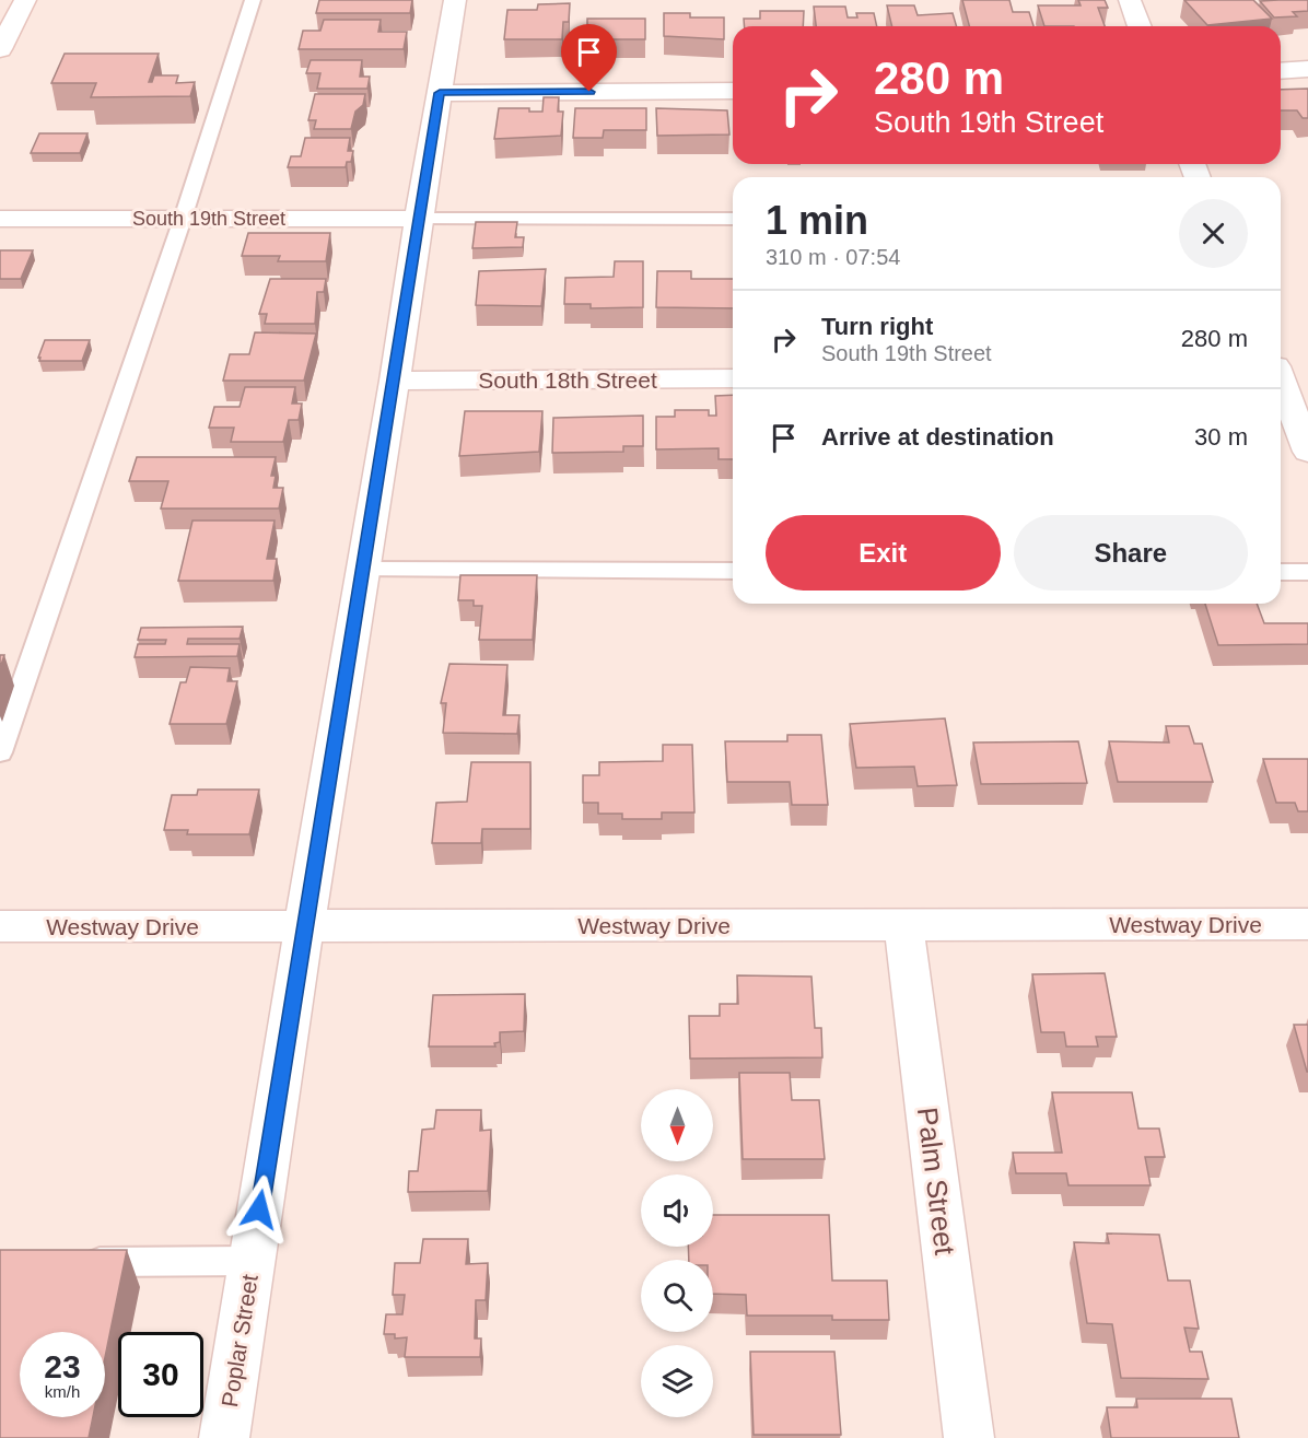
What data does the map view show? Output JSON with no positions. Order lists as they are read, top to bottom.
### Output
{
  "streets": {
    "street": [
      "South 19th Street",
      "South 18th Street",
      "Westway Drive",
      "Palm Street",
      "Poplar Street"
    ]
  },
  "crossings": [
    ["South 19th Street", "Poplar Street"],
    ["South 18th Street", "Poplar Street"],
    ["Westway Drive", "Palm Street"],
    ["Westway Drive", "Poplar Street"]
  ],
  "north": "bottom",
  "page": {
    "turn": ["280 m", "South 19th Street"],
    "heading": ["1 min", "310 m · 07:54"],
    "list": [
      {
        "name": "Turn right",
        "note": "South 19th Street",
        "value": "280 m"
      },
      {
        "name": "Arrive at destination",
        "value": "30 m"
      }
    ],
    "buttons": ["Exit", "Share"],
    "speed": "23 km/h",
    "limit": "30"
  }
}
